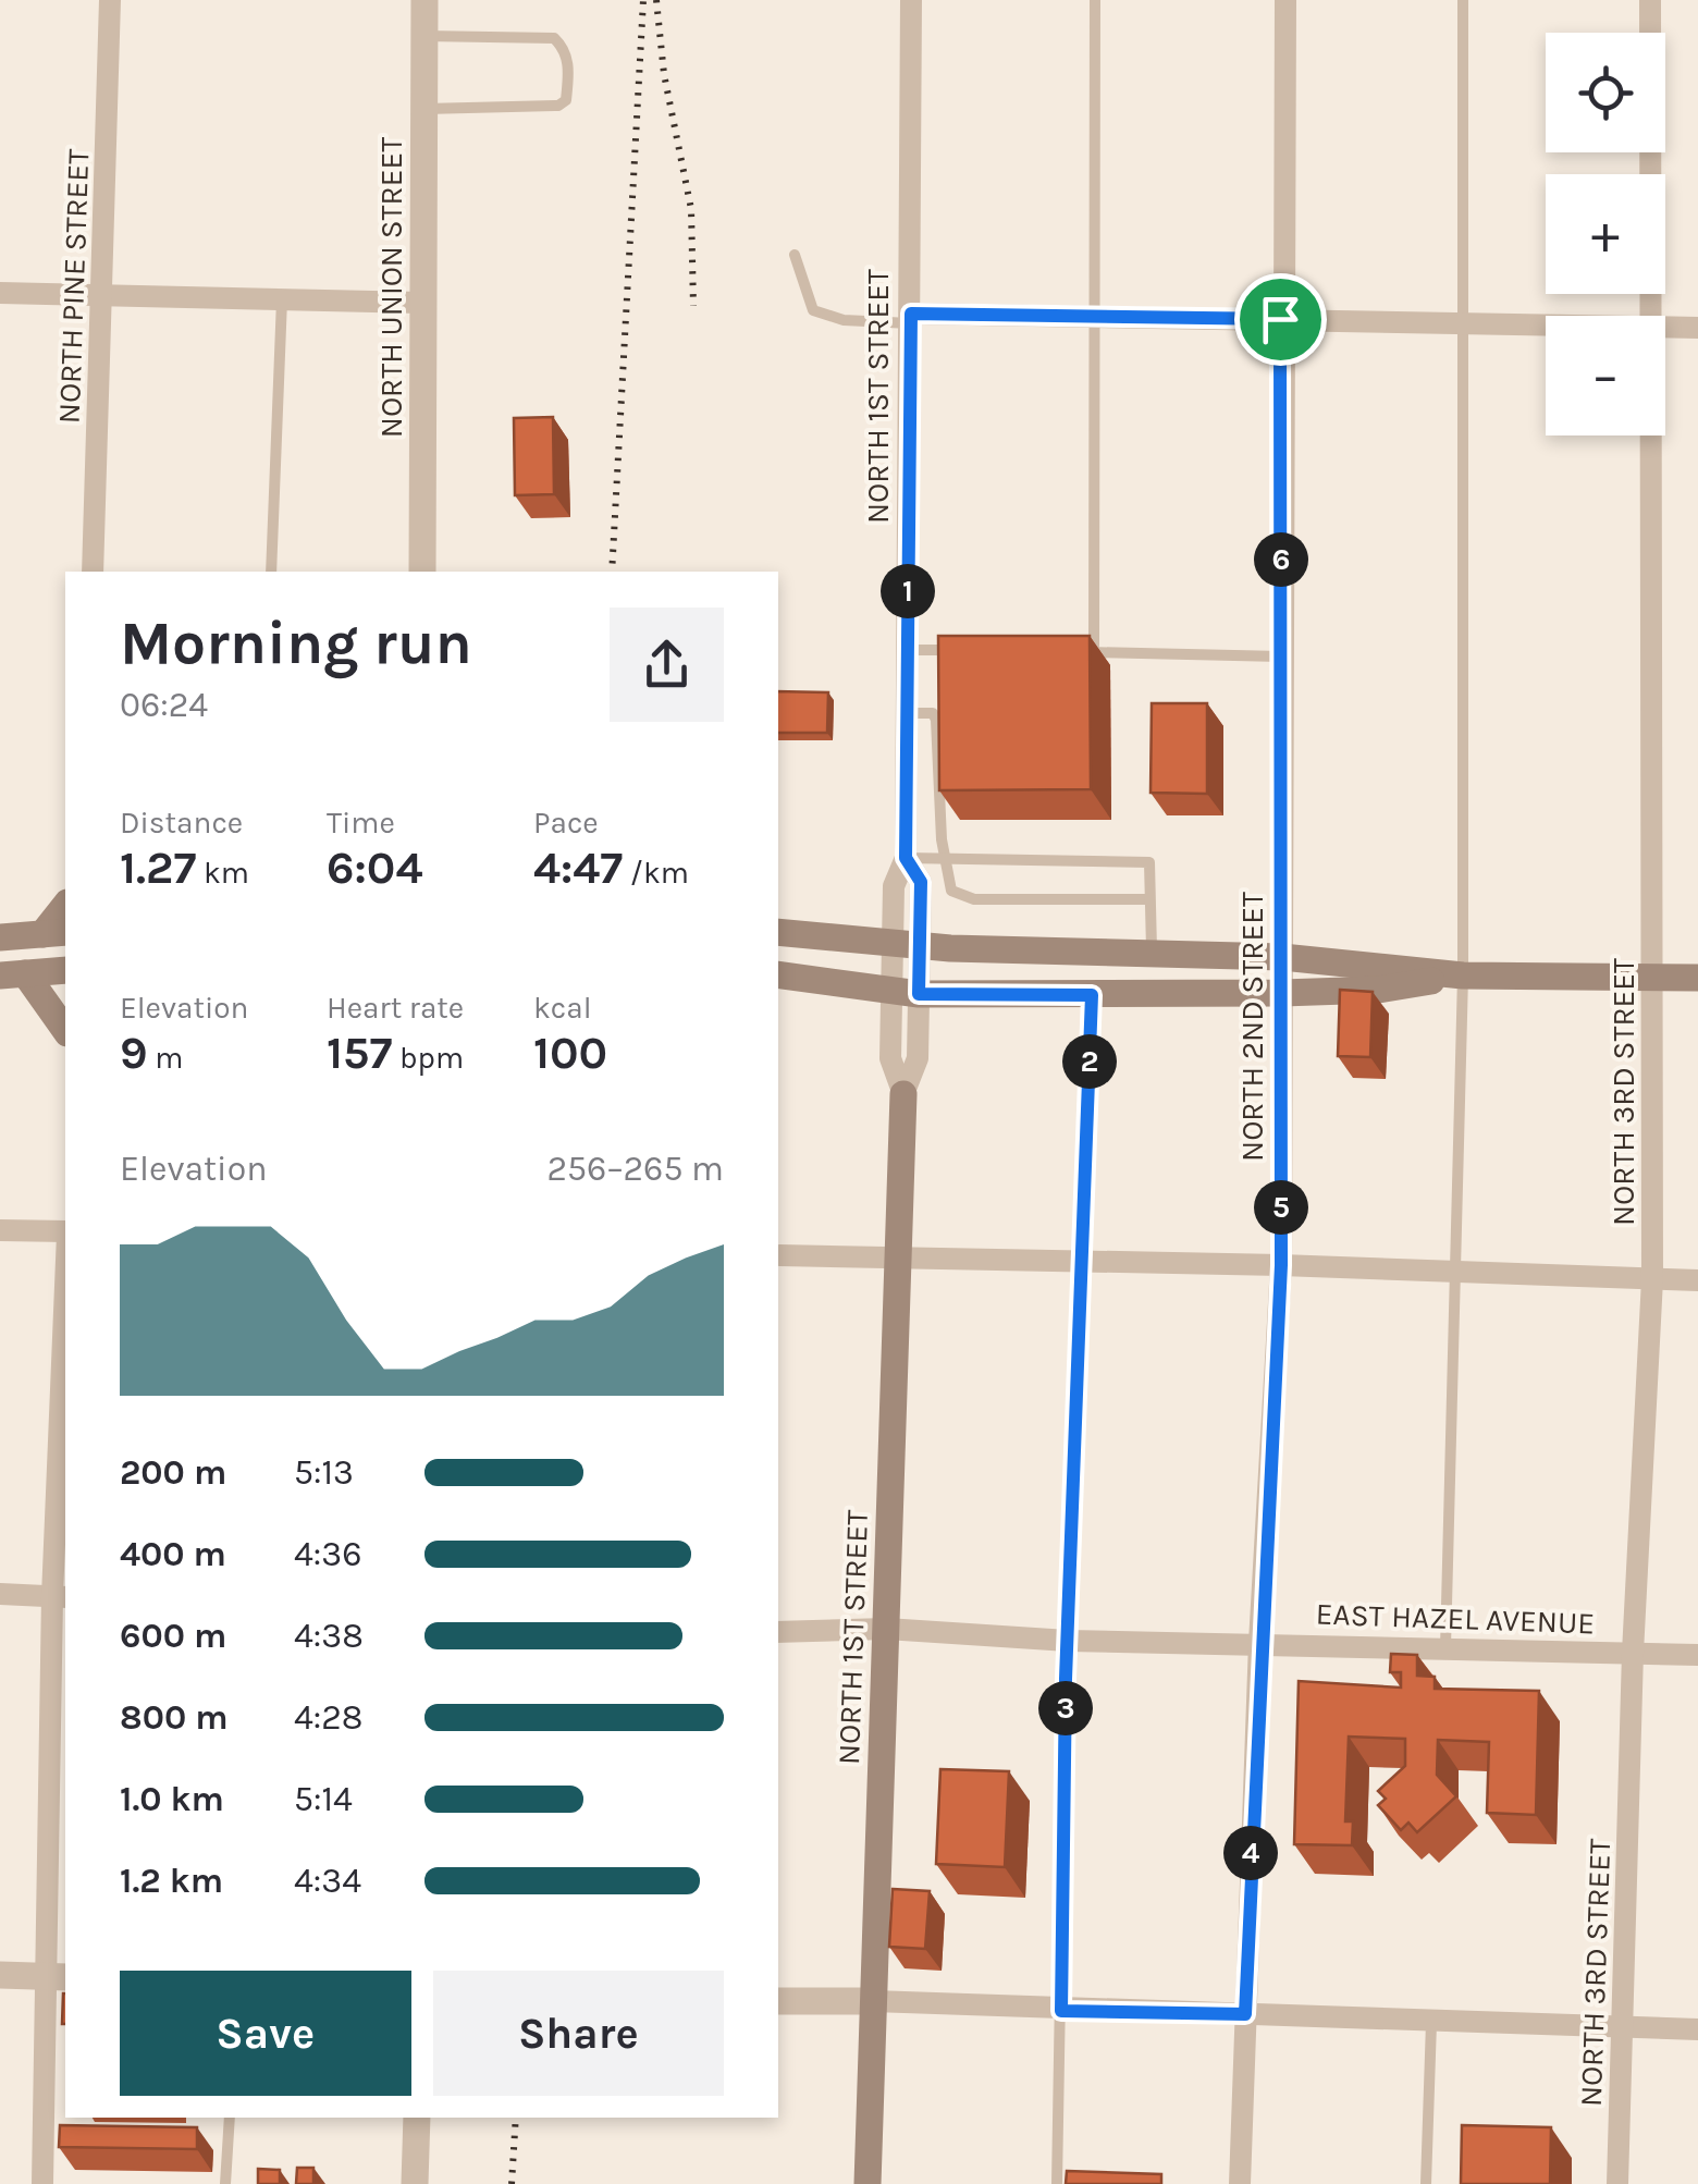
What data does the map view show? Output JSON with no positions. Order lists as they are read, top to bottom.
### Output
{
  "streets": {
    "main road": ["NORTH 1ST STREET"],
    "street": [
      "NORTH PINE STREET",
      "NORTH UNION STREET",
      "NORTH 2ND STREET",
      "NORTH 3RD STREET",
      "EAST HAZEL AVENUE"
    ]
  },
  "crossings": [
    ["NORTH 1ST STREET", "EAST HAZEL AVENUE"],
    ["NORTH 2ND STREET", "EAST HAZEL AVENUE"],
    ["NORTH 3RD STREET", "EAST HAZEL AVENUE"]
  ],
  "page": {
    "map_buttons": ["+", "−"],
    "pins": [
      "6",
      "1",
      "2",
      "5",
      "3",
      "4"
    ],
    "heading": ["Morning run", "06:24"],
    "stats": [
      ["Distance", "1.27 km"],
      ["Time", "6:04"],
      ["Pace", "4:47 /km"],
      ["Elevation", "9 m"],
      ["Heart rate", "157 bpm"],
      ["kcal", "100"]
    ],
    "chart": ["Elevation", "256–265 m"],
    "list": [
      {
        "name": "200 m",
        "note": "5:13"
      },
      {
        "name": "400 m",
        "note": "4:36"
      },
      {
        "name": "600 m",
        "note": "4:38"
      },
      {
        "name": "800 m",
        "note": "4:28"
      },
      {
        "name": "1.0 km",
        "note": "5:14"
      },
      {
        "name": "1.2 km",
        "note": "4:34"
      }
    ],
    "buttons": ["Save", "Share"]
  }
}
